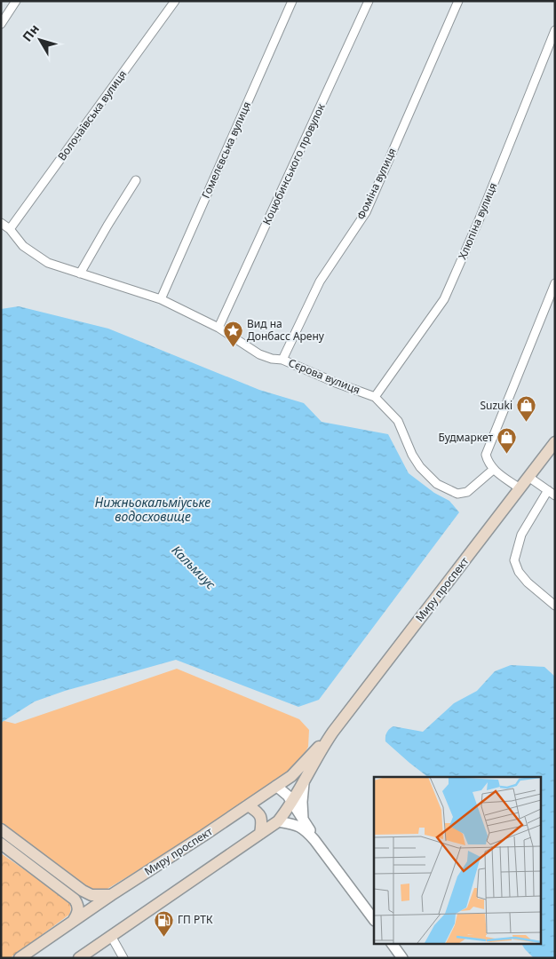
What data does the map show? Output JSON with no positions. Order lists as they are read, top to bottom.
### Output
{
  "streets": {
    "main road": ["Миру проспект"],
    "street": [
      "Волочаївська вулиця",
      "Гомелєвська вулиця",
      "Коцюбинського провулок",
      "Фоміна вулиця",
      "Хлюпіна вулиця",
      "Сєрова вулиця"
    ]
  },
  "crossings": [
    ["Волочаївська вулиця", "Сєрова вулиця"],
    ["Гомелєвська вулиця", "Сєрова вулиця"],
    ["Коцюбинського провулок", "Сєрова вулиця"],
    ["Фоміна вулиця", "Сєрова вулиця"],
    ["Хлюпіна вулиця", "Сєрова вулиця"]
  ],
  "water": ["Нижньокальміуське водосховище", "Кальмиус"],
  "places": {
    "place": ["Вид на Донбасс Арену"],
    "shop": ["Suzuki", "Будмаркет"],
    "fuel station": ["ГП РТК"]
  },
  "north": "top left"
}
